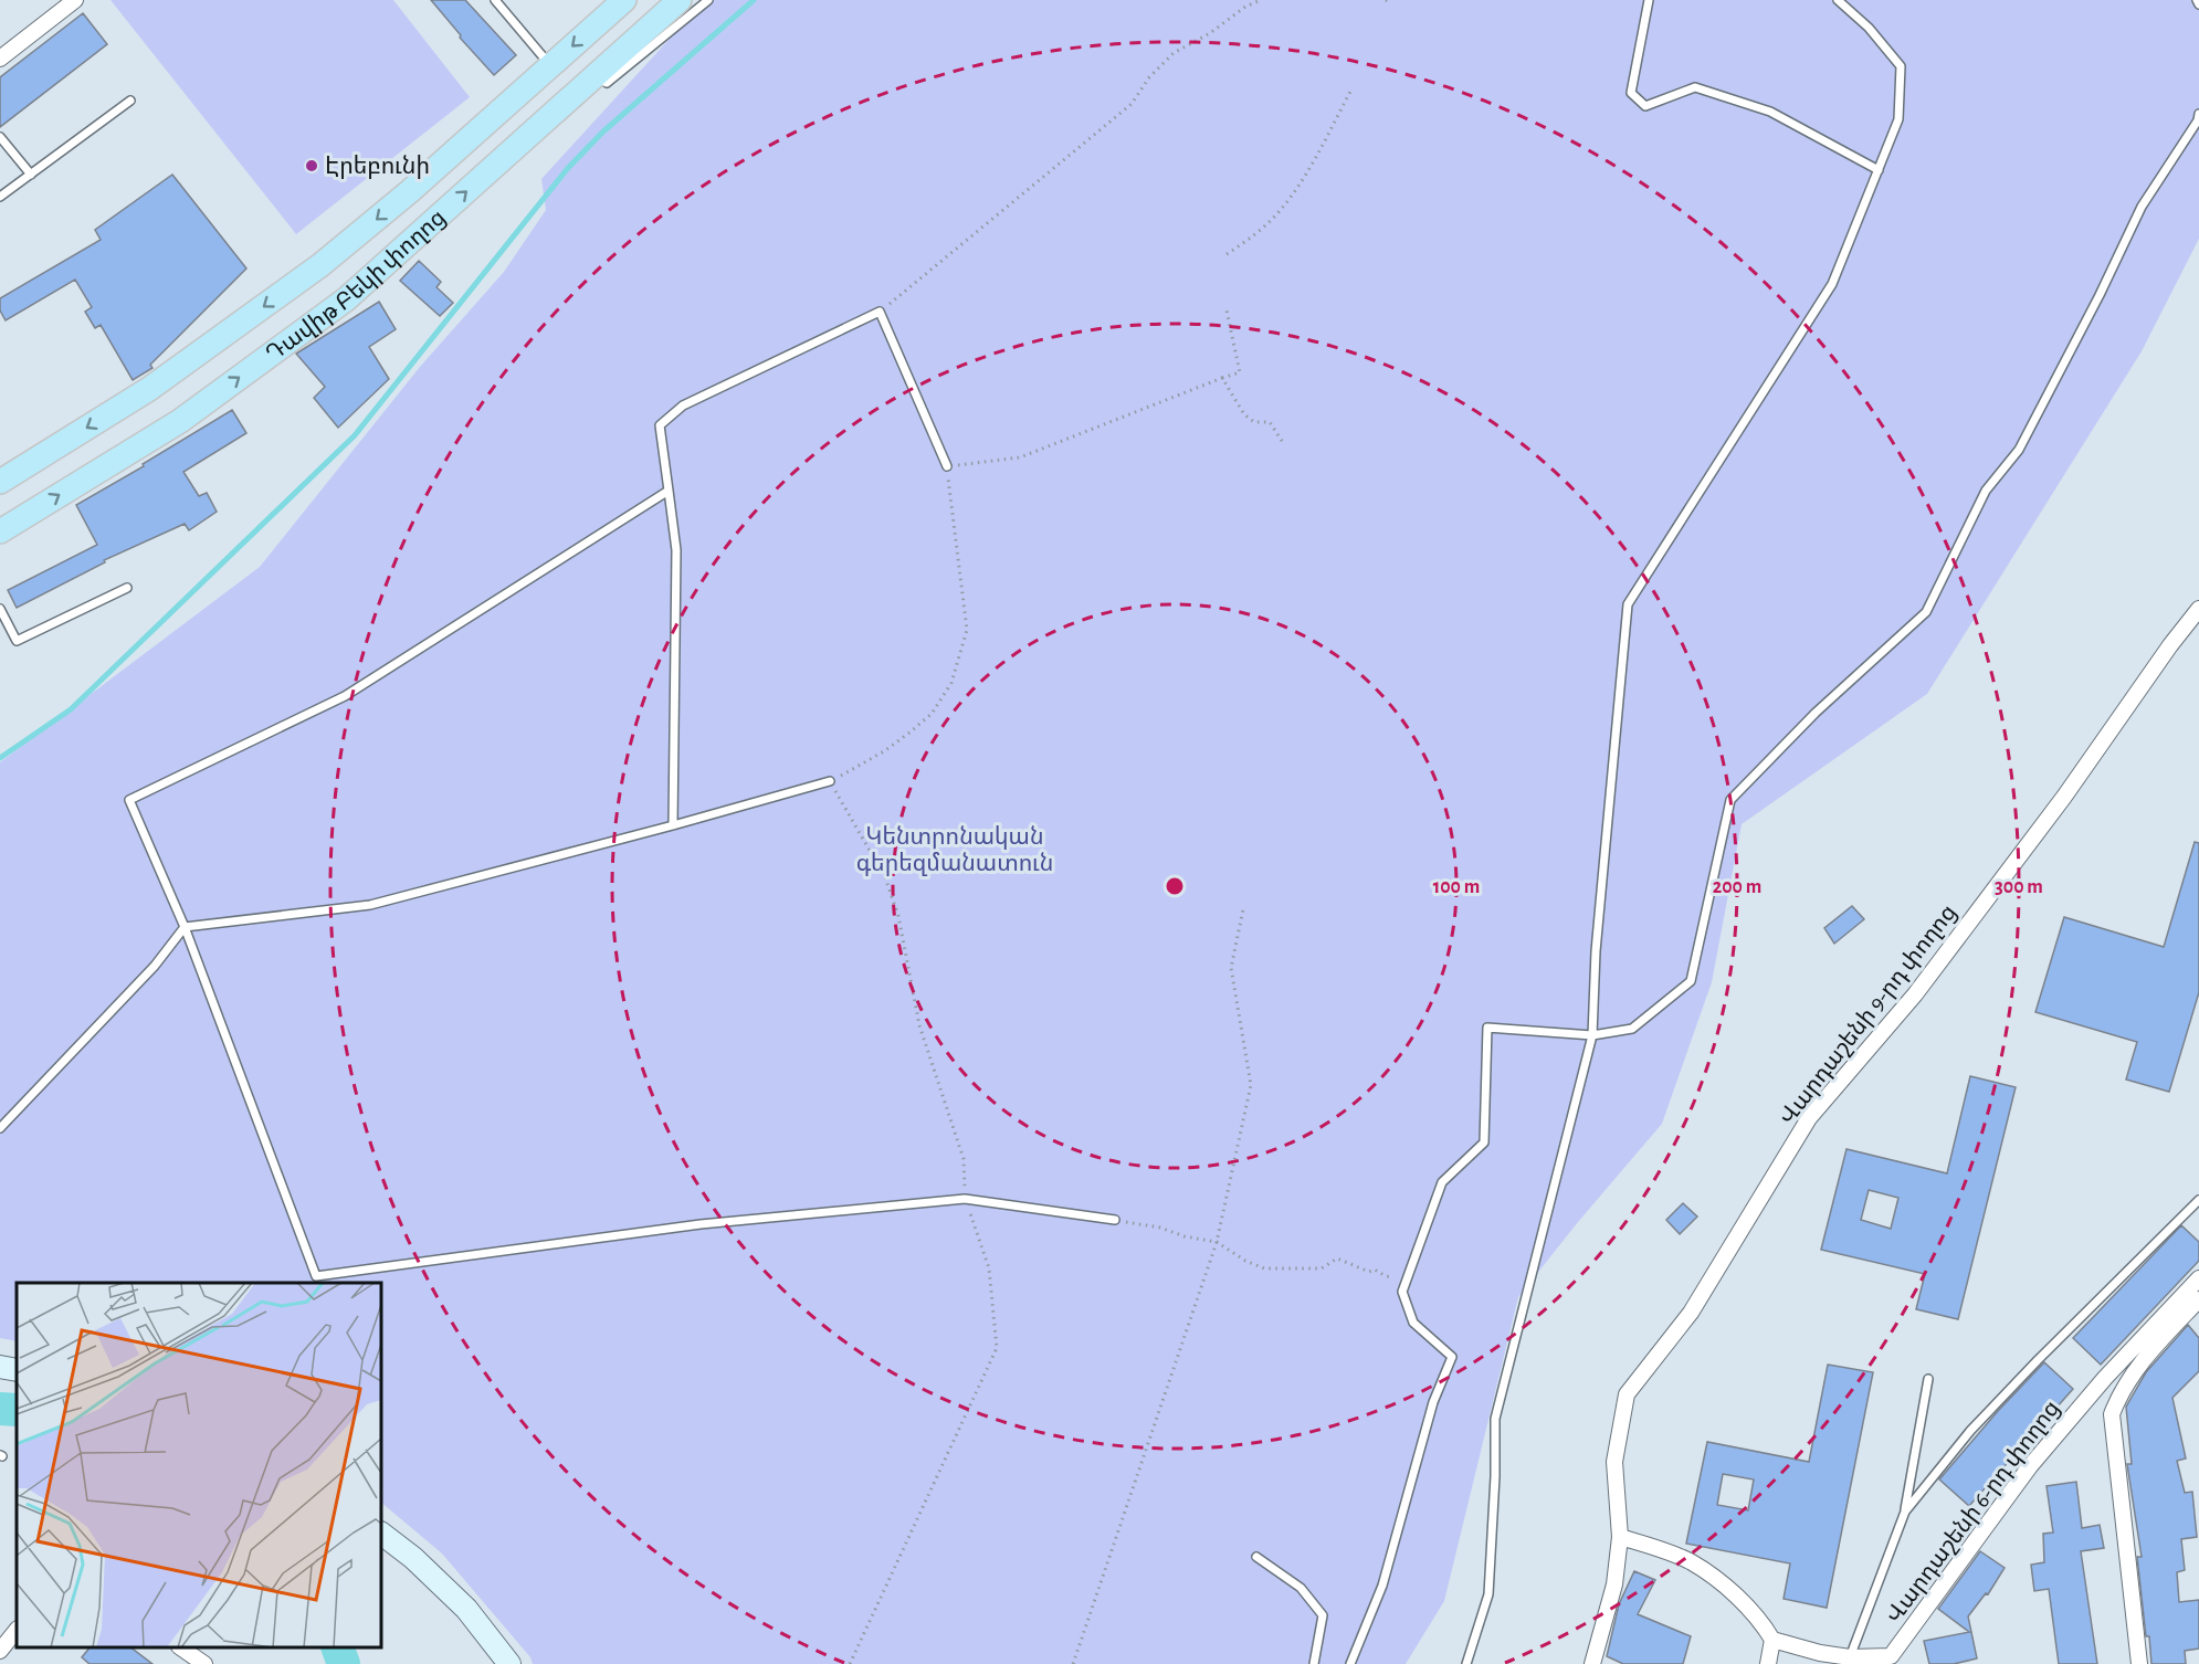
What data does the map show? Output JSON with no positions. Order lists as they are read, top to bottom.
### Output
{
  "streets": {
    "main road": ["Դավիթ Բեկի փողոց"],
    "street": ["Վարդաշենի 9-րդ փողոց", "Վարդաշենի 6-րդ փողոց"]
  },
  "parks": ["Կենտրոնական գերեզմանատուն"],
  "places": ["Էրեբունի"],
  "rings": ["100 m", "200 m", "300 m"]
}
